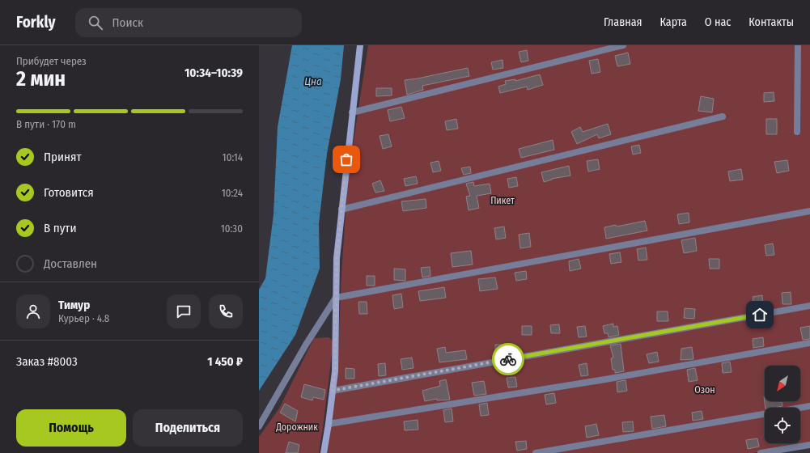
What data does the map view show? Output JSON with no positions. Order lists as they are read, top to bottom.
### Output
{
  "water": ["Цна"],
  "parks": ["Пикет", "Озон", "Дорожник"],
  "north": "bottom left",
  "page": {
    "header": "Forkly",
    "search": "Поиск",
    "nav": [
      "Главная",
      "Карта",
      "О нас",
      "Контакты"
    ],
    "heading": ["2 мин", "Прибудет через", "10:34–10:39"],
    "panel": [
      "Тимур",
      "Курьер · 4.8",
      "Заказ #8003",
      "1 450 ₽"
    ],
    "bar": "В пути · 170 m",
    "list": [
      ["Принят", "10:14"],
      ["Готовится", "10:24"],
      ["В пути", "10:30"],
      "Доставлен"
    ],
    "buttons": ["Помощь", "Поделиться"]
  }
}
